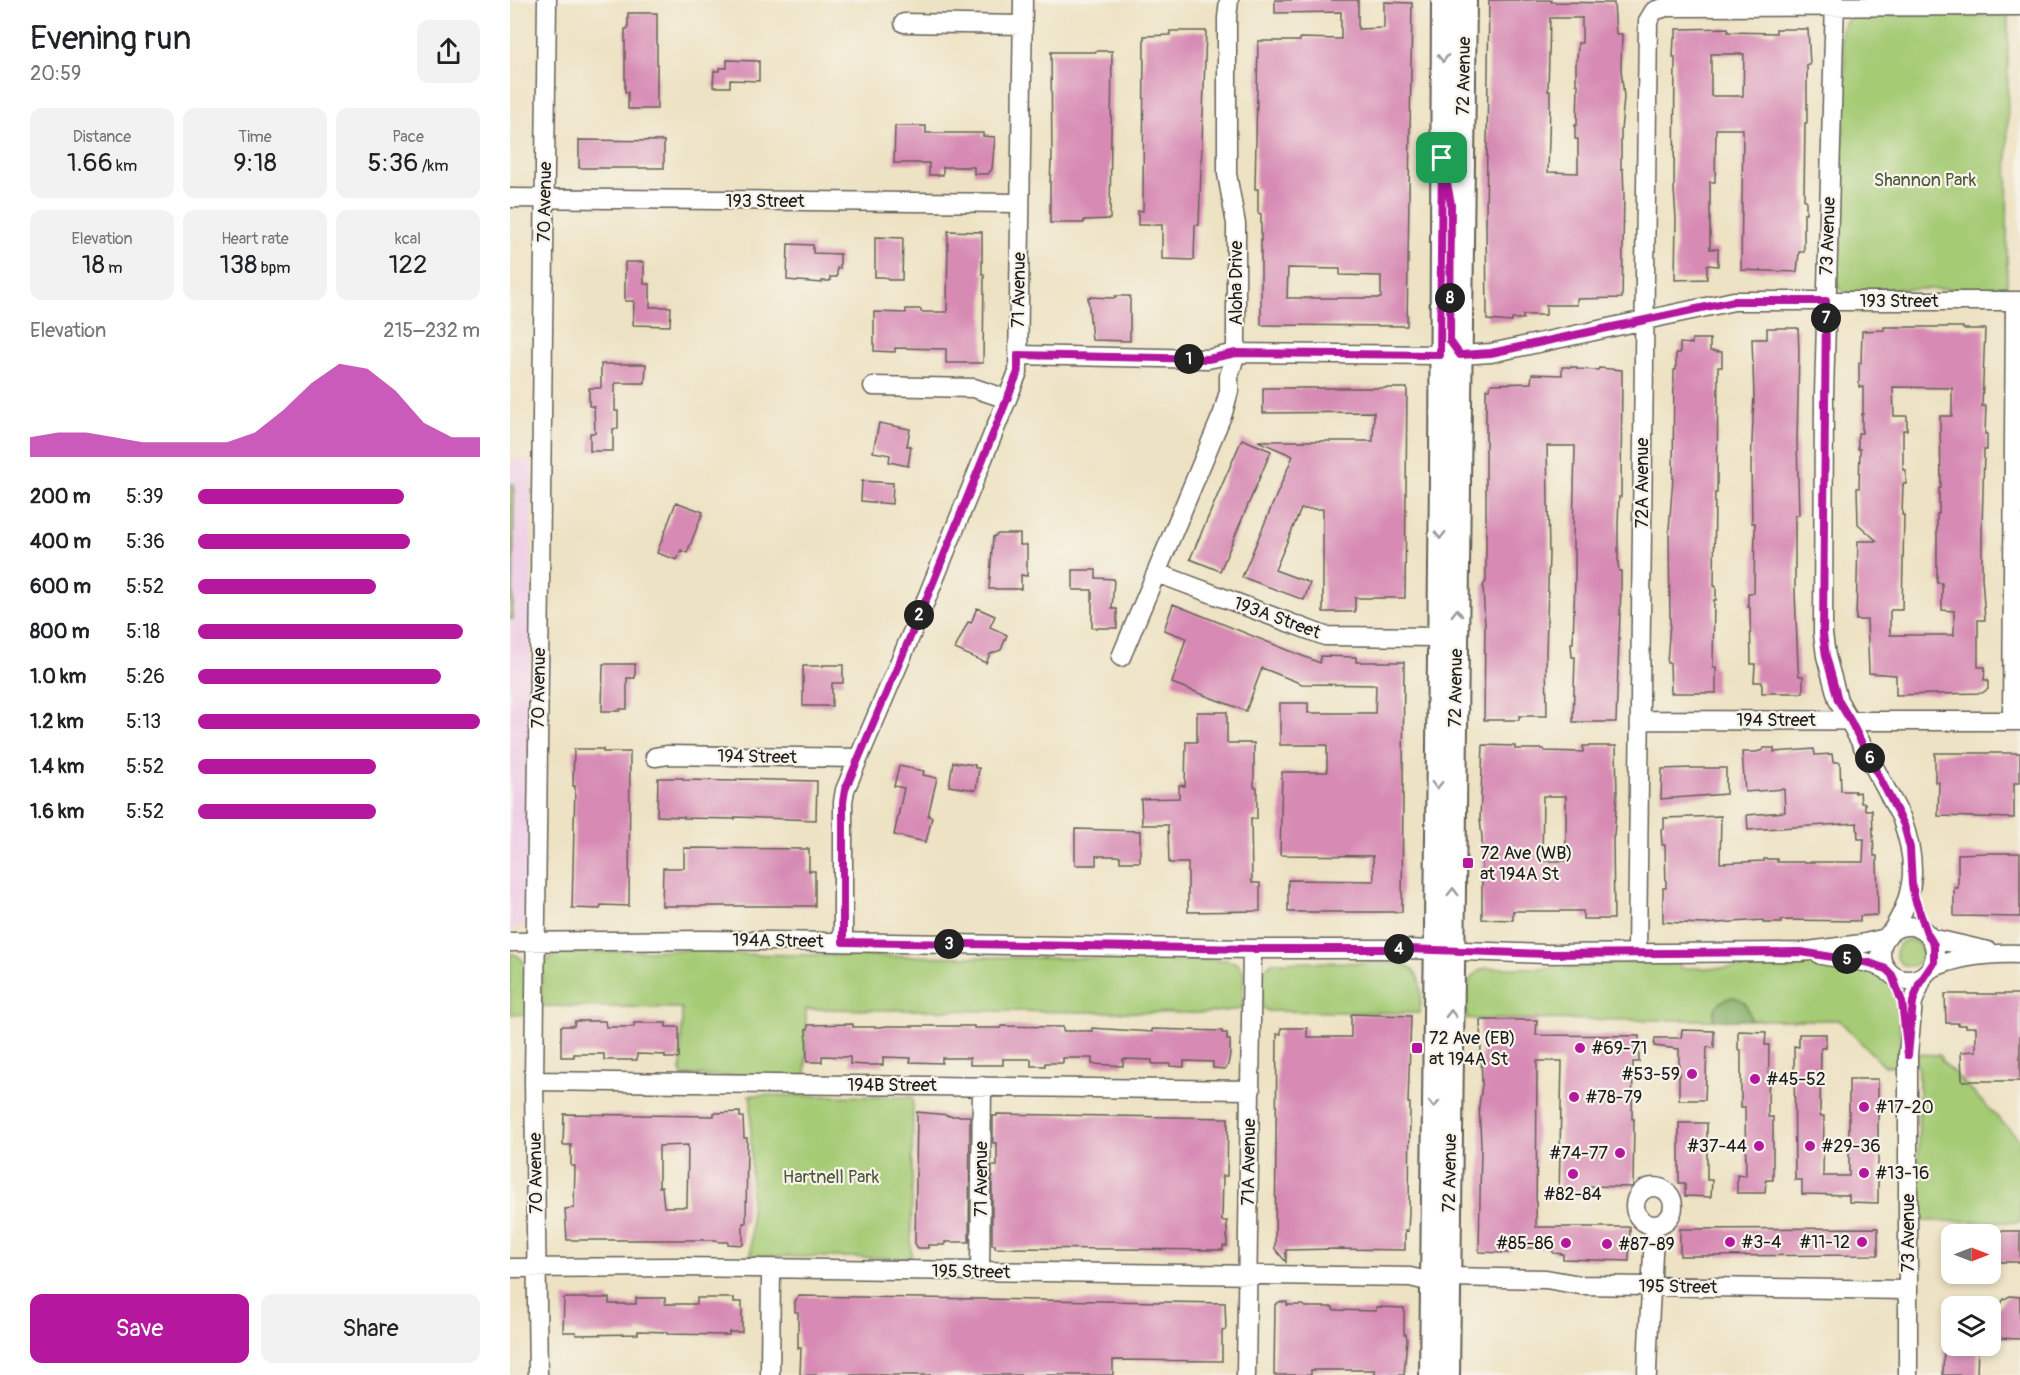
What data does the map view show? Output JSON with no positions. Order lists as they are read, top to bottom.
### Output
{
  "streets": {
    "main road": ["72 Avenue"],
    "street": [
      "193 Street",
      "70 Avenue",
      "73 Avenue",
      "Aloha Drive",
      "71 Avenue",
      "72A Avenue",
      "193A Street",
      "194 Street",
      "194A Street",
      "194B Street",
      "71A Avenue",
      "195 Street"
    ]
  },
  "crossings": [
    ["72 Avenue", "193 Street"],
    ["72 Avenue", "193A Street"],
    ["72 Avenue", "194A Street"],
    ["72 Avenue", "195 Street"],
    ["193 Street", "70 Avenue"],
    ["193 Street", "73 Avenue"],
    ["193 Street", "Aloha Drive"],
    ["193 Street", "71 Avenue"],
    ["193 Street", "72A Avenue"],
    ["70 Avenue", "194A Street"],
    ["70 Avenue", "194B Street"],
    ["70 Avenue", "195 Street"],
    ["73 Avenue", "72A Avenue"],
    ["73 Avenue", "194 Street"],
    ["73 Avenue", "194A Street"],
    ["73 Avenue", "195 Street"],
    ["Aloha Drive", "193A Street"],
    ["71 Avenue", "194 Street"],
    ["71 Avenue", "194A Street"],
    ["71 Avenue", "194B Street"],
    ["71 Avenue", "195 Street"],
    ["72A Avenue", "194 Street"],
    ["72A Avenue", "194A Street"],
    ["194A Street", "71A Avenue"],
    ["194B Street", "71A Avenue"],
    ["71A Avenue", "195 Street"]
  ],
  "parks": ["Shannon Park", "Hartnell Park"],
  "places": {
    "transit": ["72 Ave (WB) at 194A St", "72 Ave (EB) at 194A St"],
    "other": [
      "#69-71",
      "#53-59",
      "#45-52",
      "#78-79",
      "#17-20",
      "#37-44",
      "#29-36",
      "#74-77",
      "#13-16",
      "#82-84",
      "#3-4",
      "#11-12",
      "#85-86",
      "#87-89"
    ]
  },
  "north": "right",
  "page": {
    "heading": ["Evening run", "20:59"],
    "stats": [
      ["Distance", "1.66 km"],
      ["Time", "9:18"],
      ["Pace", "5:36 /km"],
      ["Elevation", "18 m"],
      ["Heart rate", "138 bpm"],
      ["kcal", "122"]
    ],
    "pins": [
      "8",
      "7",
      "1",
      "2",
      "6",
      "3",
      "4",
      "5"
    ],
    "chart": ["Elevation", "215–232 m"],
    "list": [
      {
        "name": "200 m",
        "note": "5:39"
      },
      {
        "name": "400 m",
        "note": "5:36"
      },
      {
        "name": "600 m",
        "note": "5:52"
      },
      {
        "name": "800 m",
        "note": "5:18"
      },
      {
        "name": "1.0 km",
        "note": "5:26"
      },
      {
        "name": "1.2 km",
        "note": "5:13"
      },
      {
        "name": "1.4 km",
        "note": "5:52"
      },
      {
        "name": "1.6 km",
        "note": "5:52"
      }
    ],
    "buttons": ["Save", "Share"]
  }
}
